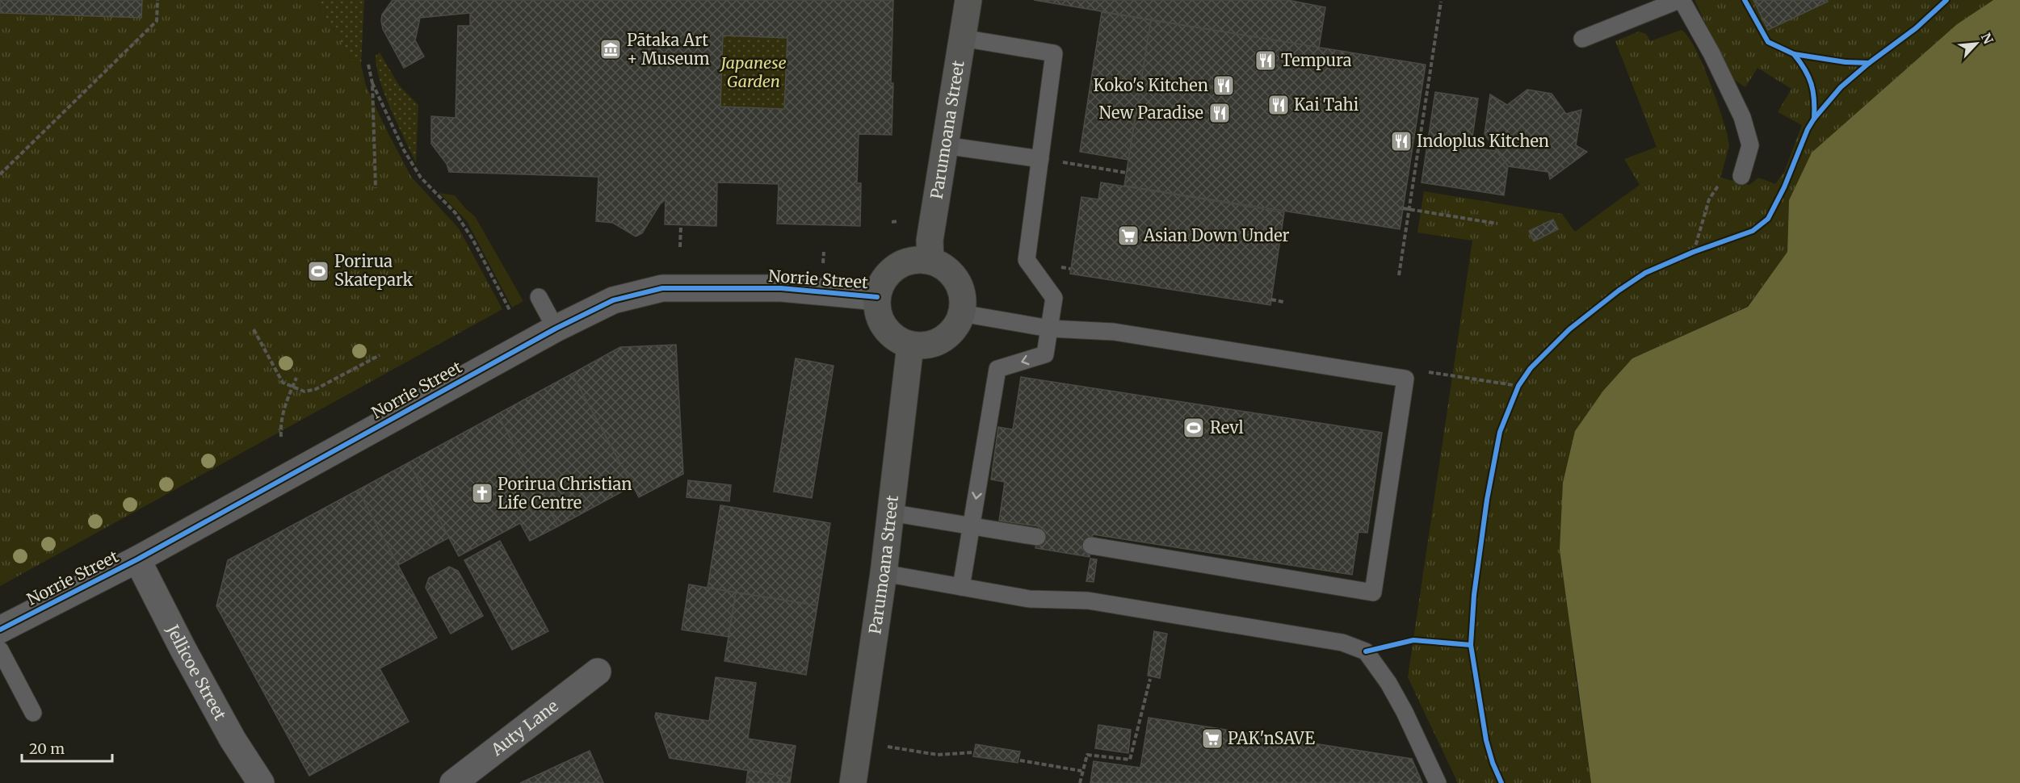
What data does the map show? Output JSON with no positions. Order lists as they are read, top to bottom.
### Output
{
  "streets": {
    "main road": ["Parumoana Street"],
    "street": ["Norrie Street", "Jellicoe Street", "Auty Lane"]
  },
  "crossings": [
    ["Parumoana Street", "Norrie Street"],
    ["Norrie Street", "Jellicoe Street"]
  ],
  "parks": ["Japanese Garden"],
  "places": {
    "museum": ["Pātaka Art + Museum"],
    "restaurant": [
      "Tempura",
      "Koko's Kitchen",
      "Kai Tahi",
      "New Paradise",
      "Indoplus Kitchen"
    ],
    "supermarket": ["Asian Down Under", "PAK'nSAVE"],
    "sports": ["Porirua Skatepark", "Revl"],
    "church": ["Porirua Christian Life Centre"]
  },
  "scale_bar": "20 m",
  "north": "top right"
}
